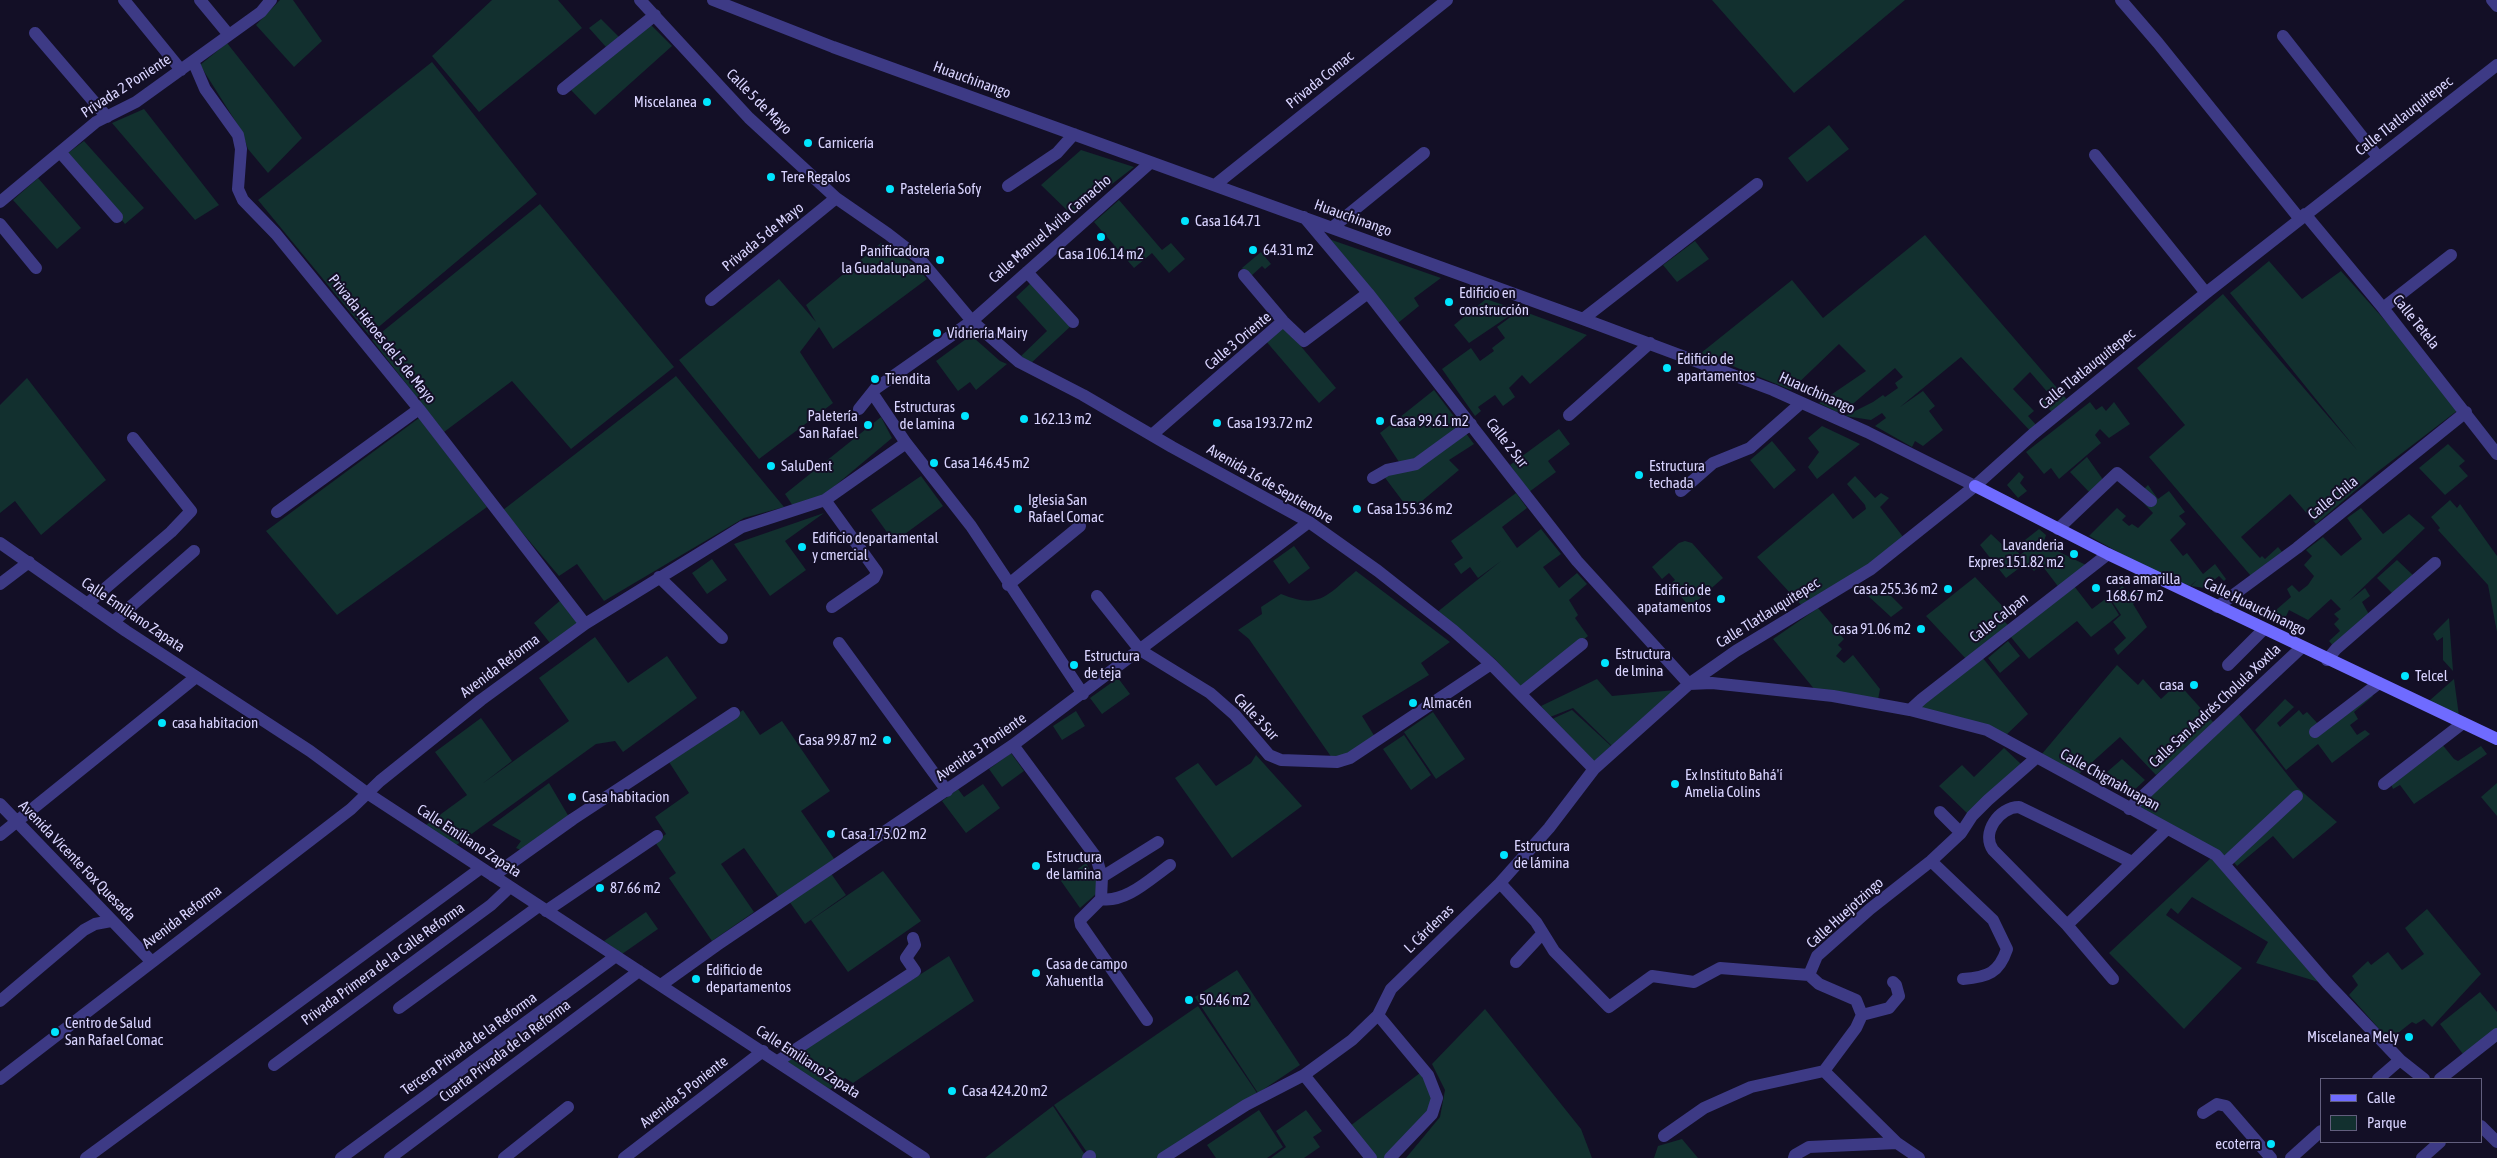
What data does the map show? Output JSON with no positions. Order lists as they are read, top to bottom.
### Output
{
  "streets": {
    "main road": ["Calle Huauchinango"],
    "street": [
      "Huauchinango",
      "Privada Comac",
      "Privada 2 Poniente",
      "Calle 5 de Mayo",
      "Calle Tlatlauquitepec",
      "Calle Manuel Ávila Camacho",
      "Privada 5 de Mayo",
      "Calle Tetela",
      "Privada Héroes del 5 de Mayo",
      "Calle 3 Oriente",
      "Calle 2 Sur",
      "Avenida 16 de Septiembre",
      "Calle Chila",
      "Calle Emiliano Zapata",
      "Calle Calpan",
      "Avenida Reforma",
      "Calle San Andrés Cholula Xoxtla",
      "Calle 3 Sur",
      "Avenida 3 Poniente",
      "Calle Chignahuapan",
      "Avenida Vicente Fox Quesada",
      "Calle Huejotzingo",
      "L. Cárdenas",
      "Privada Primera de la Calle Reforma",
      "Tercera Privada de la Reforma",
      "Cuarta Privada de la Reforma",
      "Avenida 5 Poniente"
    ]
  },
  "crossings": [
    ["Huauchinango", "Privada Comac"],
    ["Huauchinango", "Calle Tlatlauquitepec"],
    ["Huauchinango", "Calle Manuel Ávila Camacho"],
    ["Huauchinango", "Calle 2 Sur"],
    ["Huauchinango", "Calle Huauchinango"],
    ["Privada 2 Poniente", "Privada Héroes del 5 de Mayo"],
    ["Calle 5 de Mayo", "Calle Manuel Ávila Camacho"],
    ["Calle 5 de Mayo", "Privada 5 de Mayo"],
    ["Calle 5 de Mayo", "Avenida 16 de Septiembre"],
    ["Calle Tlatlauquitepec", "Calle Tetela"],
    ["Calle Tlatlauquitepec", "Calle 2 Sur"],
    ["Calle Tlatlauquitepec", "Calle Huauchinango"],
    ["Calle Tlatlauquitepec", "Calle Chignahuapan"],
    ["Calle Tlatlauquitepec", "L. Cárdenas"],
    ["Calle Manuel Ávila Camacho", "Avenida 16 de Septiembre"],
    ["Calle Tetela", "Calle Chila"],
    ["Privada Héroes del 5 de Mayo", "Avenida Reforma"],
    ["Calle 3 Oriente", "Calle 2 Sur"],
    ["Calle 3 Oriente", "Avenida 16 de Septiembre"],
    ["Calle 2 Sur", "Calle Chignahuapan"],
    ["Calle 2 Sur", "L. Cárdenas"],
    ["Avenida 16 de Septiembre", "Calle 3 Sur"],
    ["Avenida 16 de Septiembre", "Avenida 3 Poniente"],
    ["Avenida 16 de Septiembre", "L. Cárdenas"],
    ["Calle Chila", "Calle Huauchinango"],
    ["Calle Huauchinango", "Calle Calpan"],
    ["Calle Huauchinango", "Calle San Andrés Cholula Xoxtla"],
    ["Calle Emiliano Zapata", "Avenida Reforma"],
    ["Calle Emiliano Zapata", "Avenida 3 Poniente"],
    ["Calle Emiliano Zapata", "Privada Primera de la Calle Reforma"],
    ["Calle Emiliano Zapata", "Tercera Privada de la Reforma"],
    ["Calle Emiliano Zapata", "Cuarta Privada de la Reforma"],
    ["Calle Emiliano Zapata", "Avenida 5 Poniente"],
    ["Calle Calpan", "Calle Chignahuapan"],
    ["Avenida Reforma", "Avenida Vicente Fox Quesada"],
    ["Calle San Andrés Cholula Xoxtla", "Calle Chignahuapan"],
    ["Calle 3 Sur", "Avenida 3 Poniente"],
    ["Calle Chignahuapan", "Calle Huejotzingo"],
    ["Calle Chignahuapan", "L. Cárdenas"]
  ],
  "places": [
    "Miscelanea",
    "Carnicería",
    "Tere Regalos",
    "Pastelería Sofy",
    "Casa 164.71",
    "Casa 106.14 m2",
    "64.31 m2",
    "Panificadora la Guadalupana",
    "Edificio en construcción",
    "Vidriería Mairy",
    "Edificio de apartamentos",
    "Tiendita",
    "Estructuras de lamina",
    "162.13 m2",
    "Casa 99.61 m2",
    "Casa 193.72 m2",
    "Paletería San Rafael",
    "Casa 146.45 m2",
    "SaluDent",
    "Estructura techada",
    "Iglesia San Rafael Comac",
    "Casa 155.36 m2",
    "Edificio departamental y cmercial",
    "Lavanderia Expres 151.82 m2",
    "casa amarilla 168.67 m2",
    "casa 255.36 m2",
    "Edificio de apatamentos",
    "casa 91.06 m2",
    "Estructura de lmina",
    "Estructura de teja",
    "Telcel",
    "casa",
    "Almacén",
    "casa habitacion",
    "Casa 99.87 m2",
    "Ex Instituto Bahá'í Amelia Colins",
    "Casa habitacion",
    "Casa 175.02 m2",
    "Estructura de lámina",
    "Estructura de lamina",
    "87.66 m2",
    "Casa de campo Xahuentla",
    "Edificio de departamentos",
    "50.46 m2",
    "Centro de Salud San Rafael Comac",
    "Miscelanea Mely",
    "Casa 424.20 m2",
    "ecoterra"
  ],
  "legend": ["Calle", "Parque"]
}
